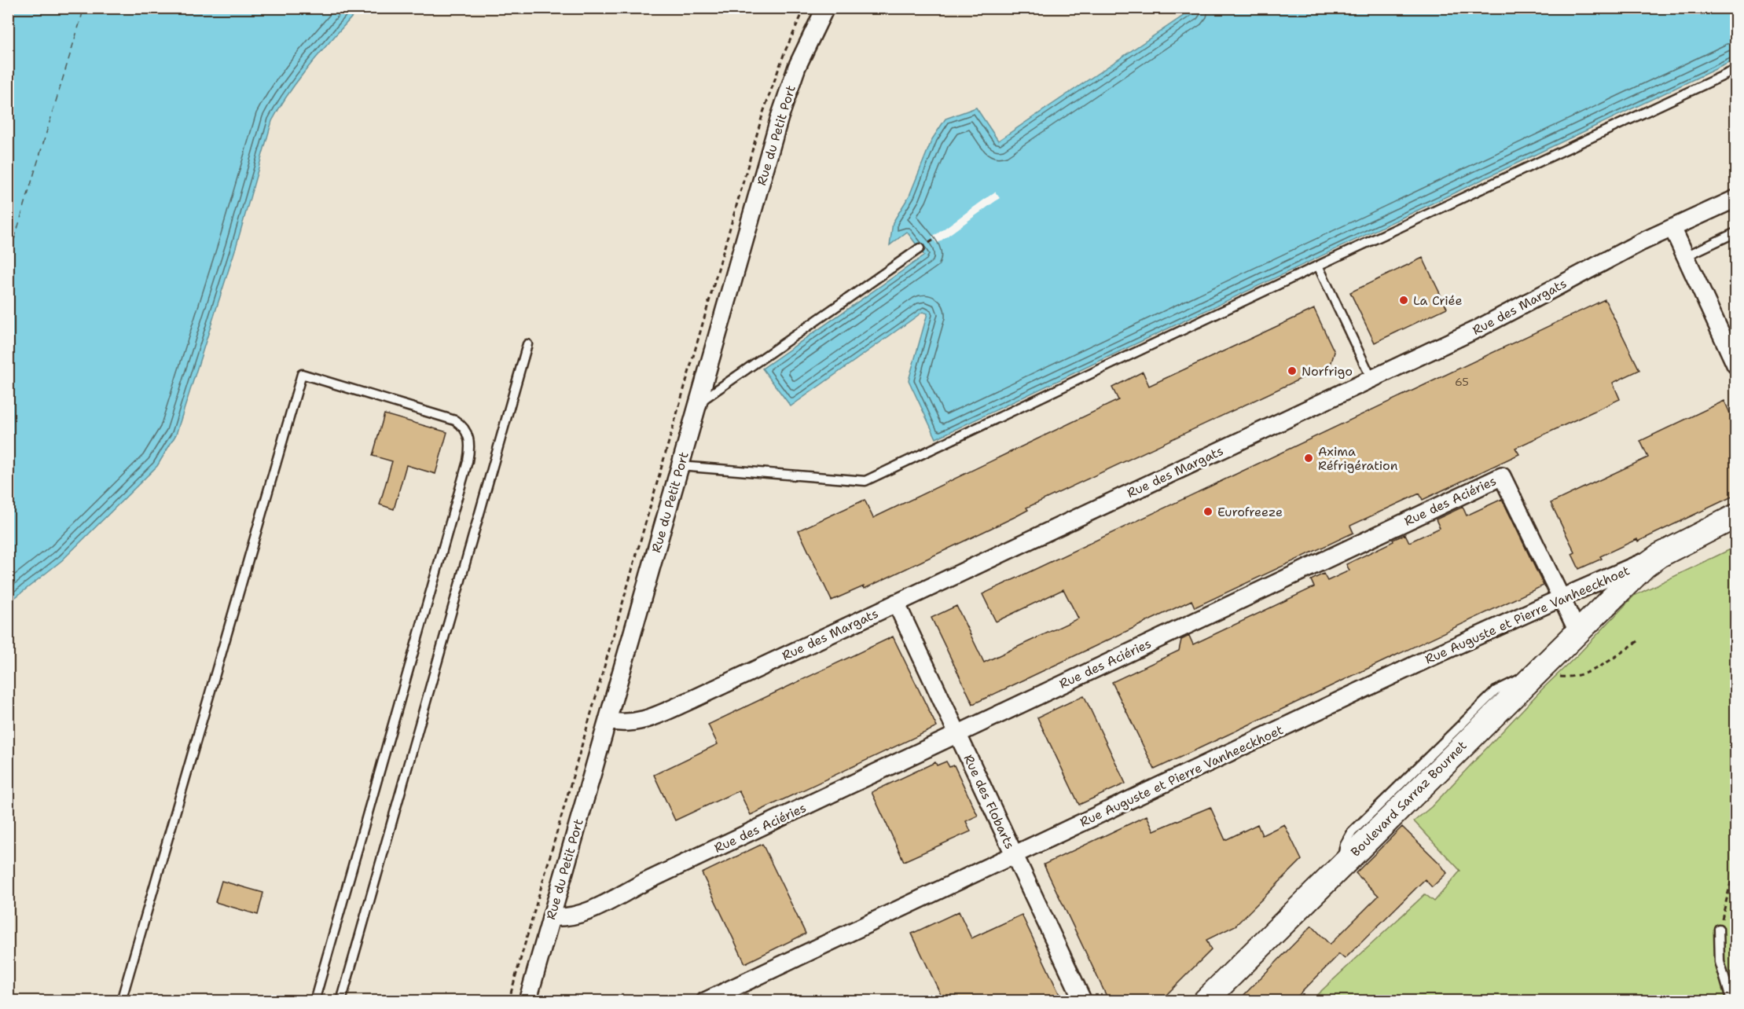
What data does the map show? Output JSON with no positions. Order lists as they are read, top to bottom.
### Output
{
  "streets": {
    "street": [
      "Rue du Petit Port",
      "Rue des Margats",
      "Rue des Aciéries",
      "Rue Auguste et Pierre Vanheeckhoet",
      "Boulevard Sarraz Bournet",
      "Rue des Flobarts"
    ]
  },
  "crossings": [
    ["Rue du Petit Port", "Rue des Margats"],
    ["Rue du Petit Port", "Rue des Aciéries"],
    ["Rue des Margats", "Rue des Flobarts"],
    ["Rue des Aciéries", "Rue Auguste et Pierre Vanheeckhoet"],
    ["Rue des Aciéries", "Boulevard Sarraz Bournet"],
    ["Rue des Aciéries", "Rue des Flobarts"],
    ["Rue Auguste et Pierre Vanheeckhoet", "Boulevard Sarraz Bournet"],
    ["Rue Auguste et Pierre Vanheeckhoet", "Rue des Flobarts"]
  ],
  "places": [
    "La Criée",
    "Norfrigo",
    "Axima Réfrigération",
    "Eurofreeze"
  ],
  "house_numbers": ["65"]
}
